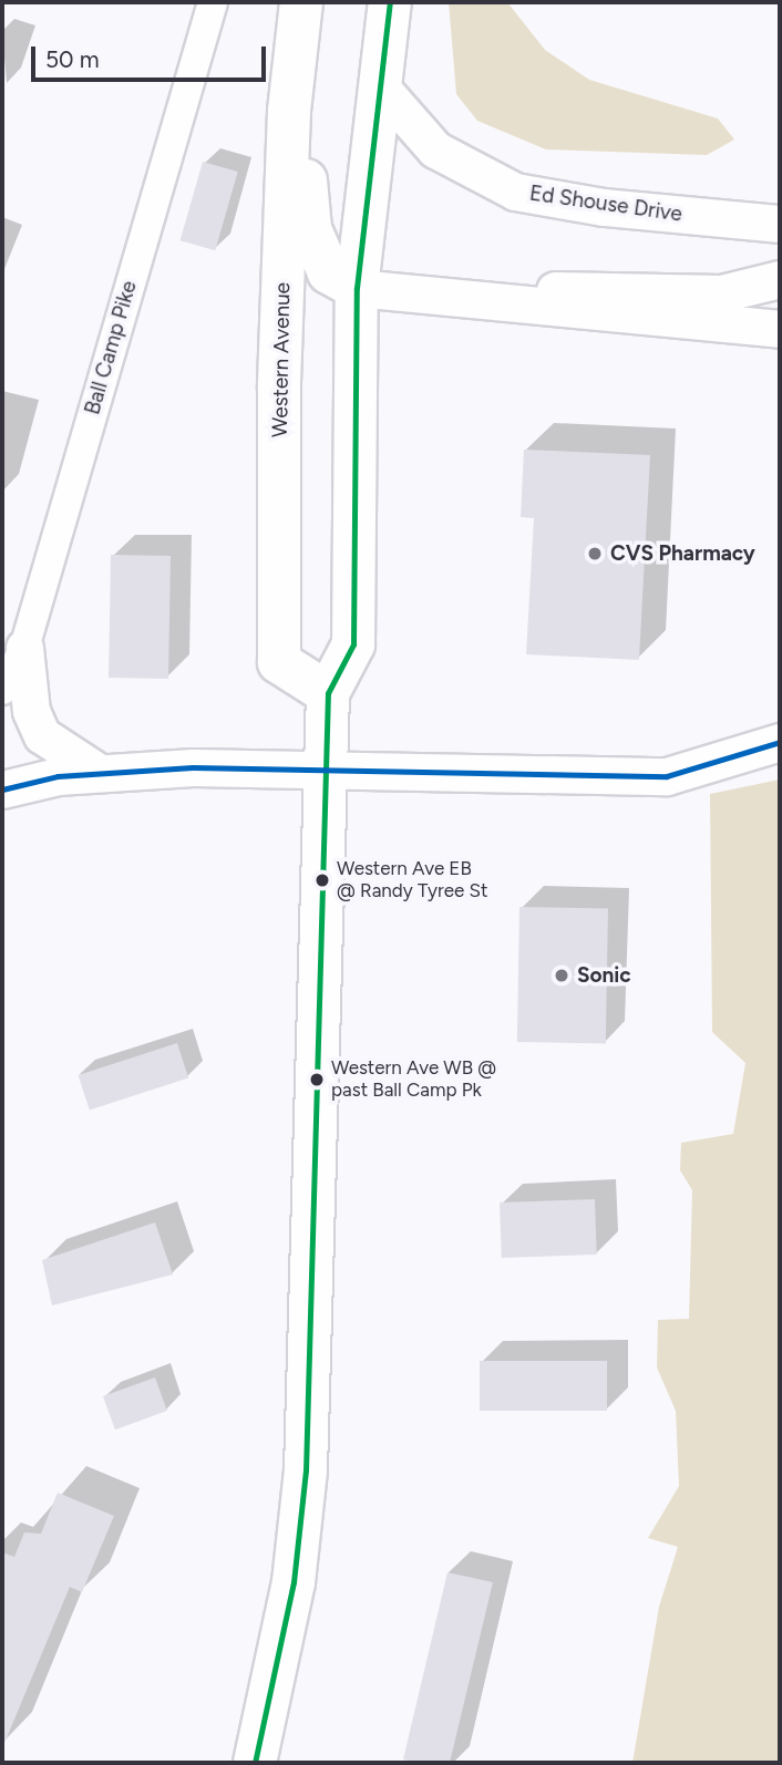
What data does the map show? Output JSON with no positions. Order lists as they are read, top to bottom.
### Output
{
  "streets": {
    "main road": ["Western Avenue"],
    "street": ["Ed Shouse Drive", "Ball Camp Pike"]
  },
  "places": [
    "CVS Pharmacy",
    "Western Ave EB @ Randy Tyree St",
    "Sonic",
    "Western Ave WB @ past Ball Camp Pk"
  ],
  "scale_bar": "50 m"
}
